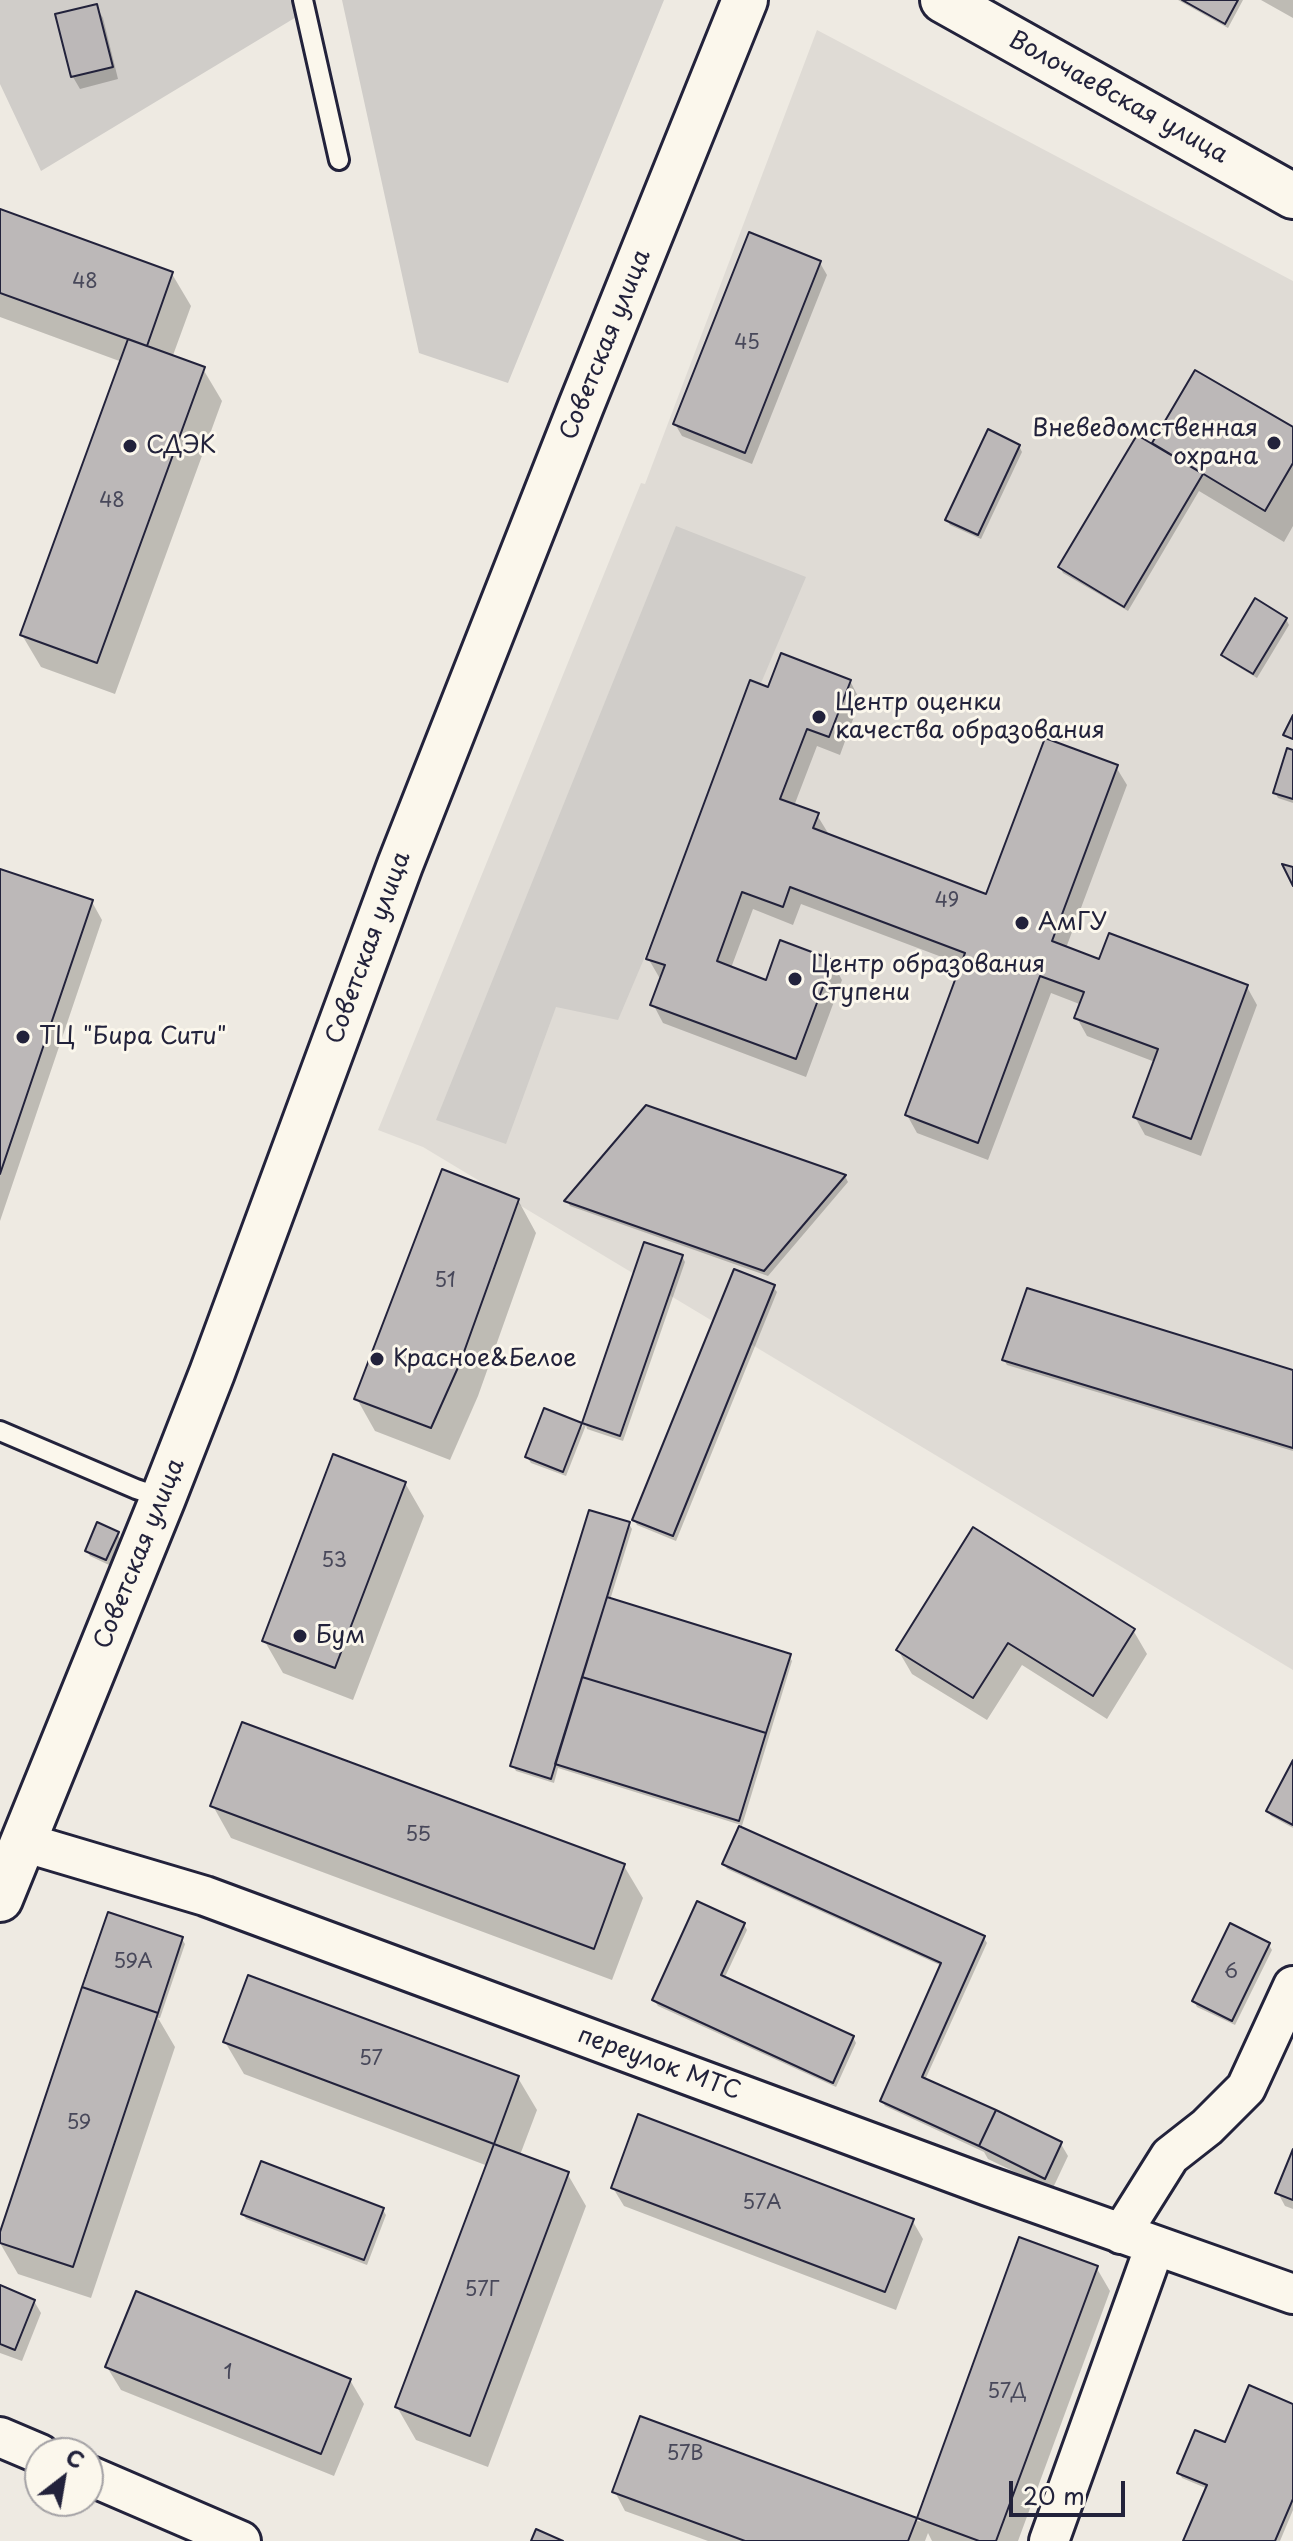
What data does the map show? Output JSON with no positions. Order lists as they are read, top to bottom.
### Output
{
  "streets": {
    "main road": ["Волочаевская улица", "Советская улица"],
    "street": ["переулок МТС"]
  },
  "crossings": [
    ["Советская улица", "переулок МТС"]
  ],
  "places": [
    "Вневедомственная охрана",
    "СДЭК",
    "Центр оценки качества образования",
    "АмГУ",
    "Центр образования Ступени",
    "ТЦ \"Бира Сити\"",
    "Красное&Белое",
    "Бум"
  ],
  "house_numbers": [
    "48",
    "45",
    "48",
    "49",
    "51",
    "53",
    "55",
    "59А",
    "6",
    "57",
    "59",
    "57А",
    "57Г",
    "1",
    "57Д",
    "57В"
  ],
  "scale_bar": "20 m",
  "north": "top right"
}
